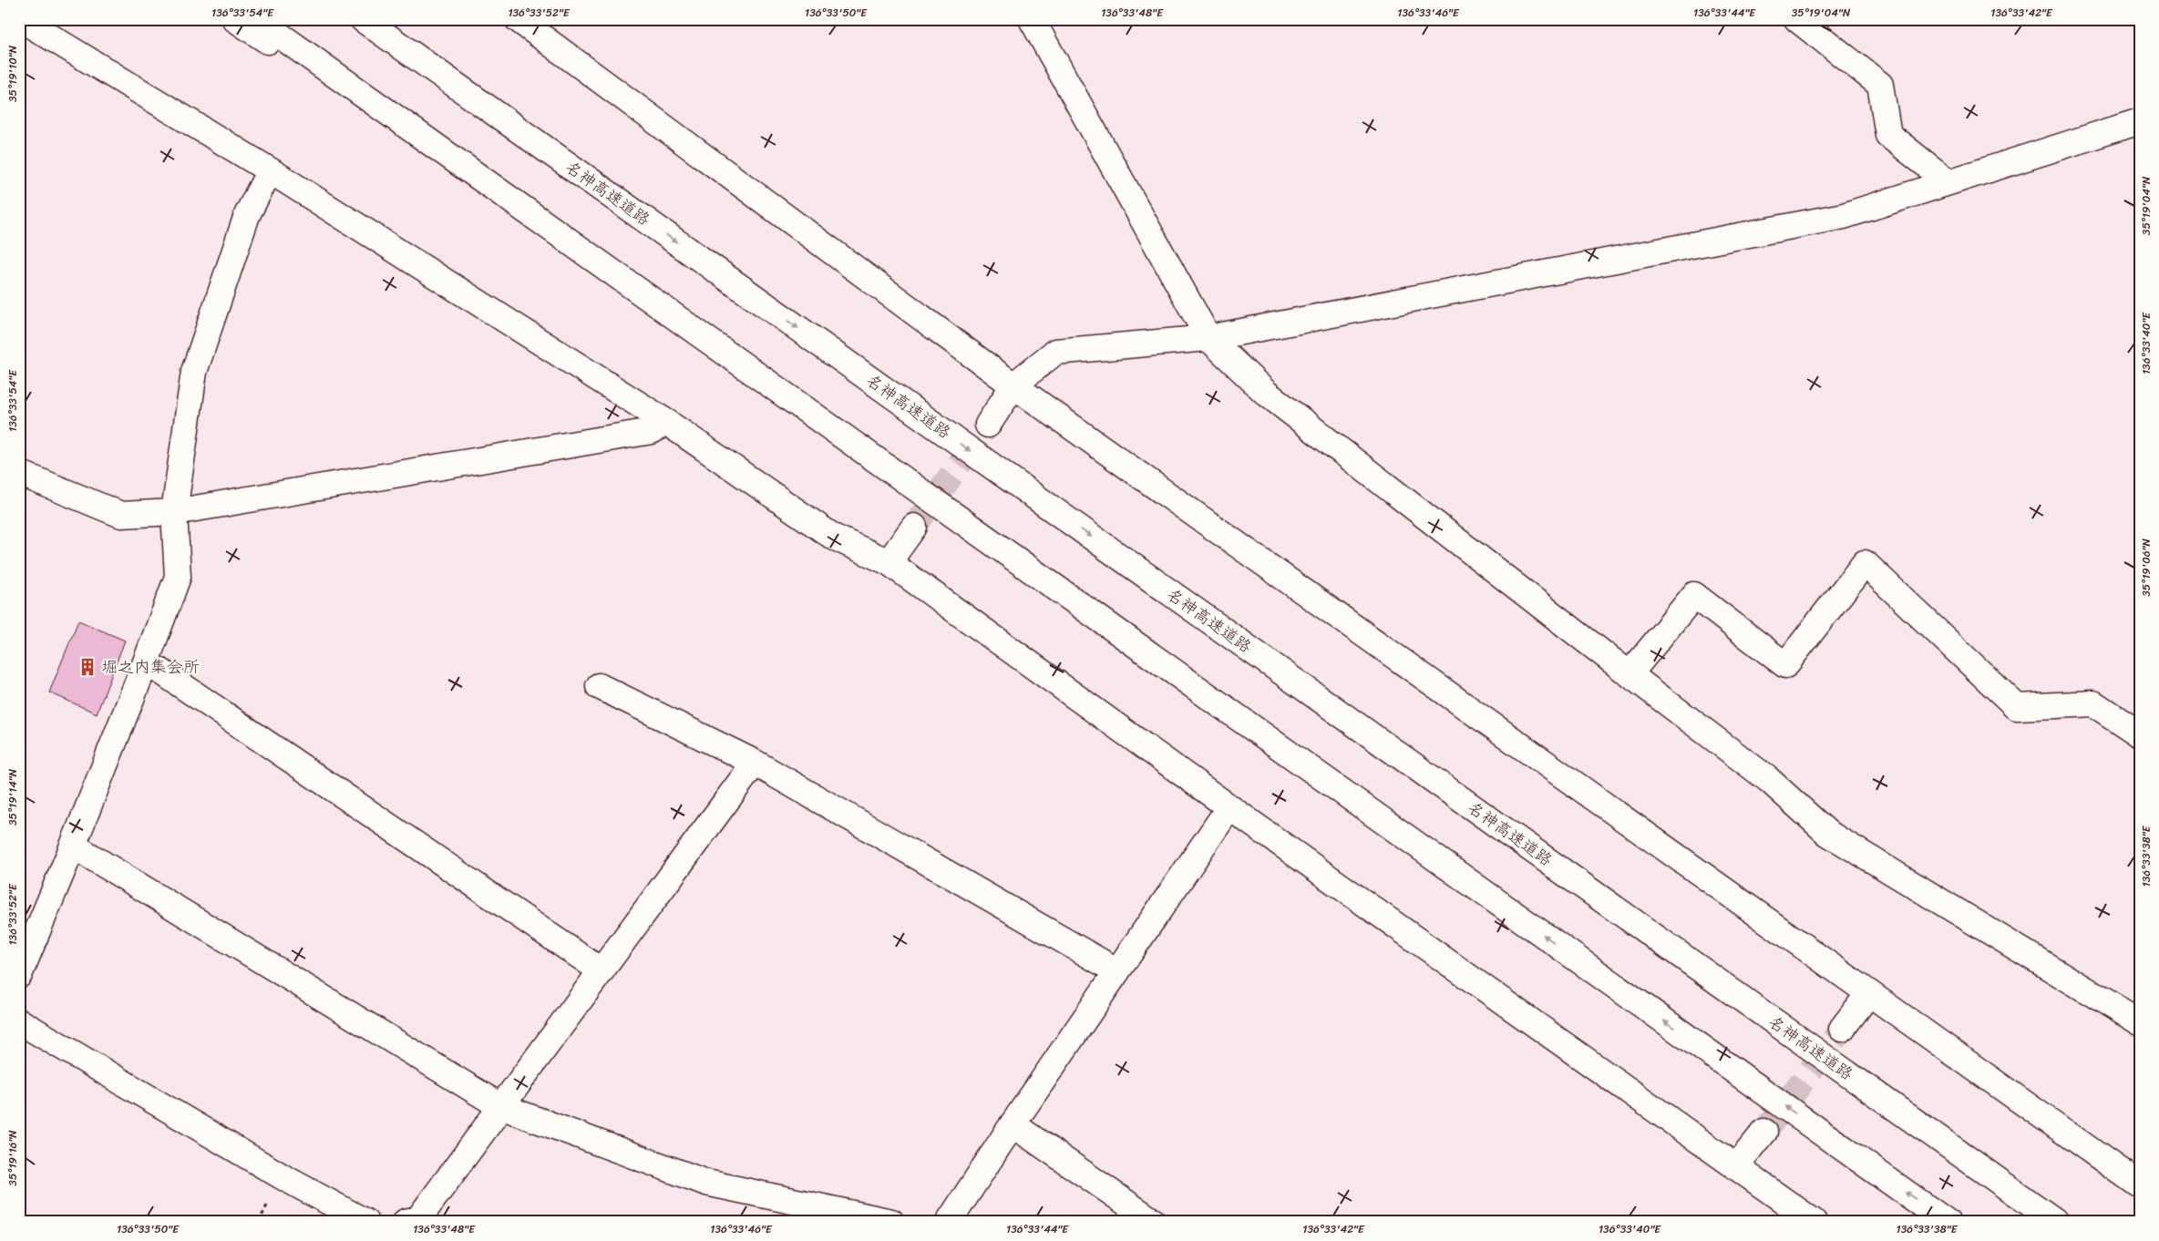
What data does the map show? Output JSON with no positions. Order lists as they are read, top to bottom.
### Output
{
  "streets": {
    "main road": ["名神高速道路"]
  },
  "places": {
    "building": ["堀之内集会所"]
  },
  "coordinates": [
    "136°33'54\"E",
    "136°33'52\"E",
    "136°33'50\"E",
    "136°33'48\"E",
    "136°33'46\"E",
    "136°33'44\"E",
    "35°19'04\"N",
    "136°33'42\"E",
    "35°19'10\"N",
    "136°33'40\"E",
    "35°19'06\"N",
    "35°19'14\"N",
    "136°33'38\"E",
    "35°19'16\"N"
  ]
}
